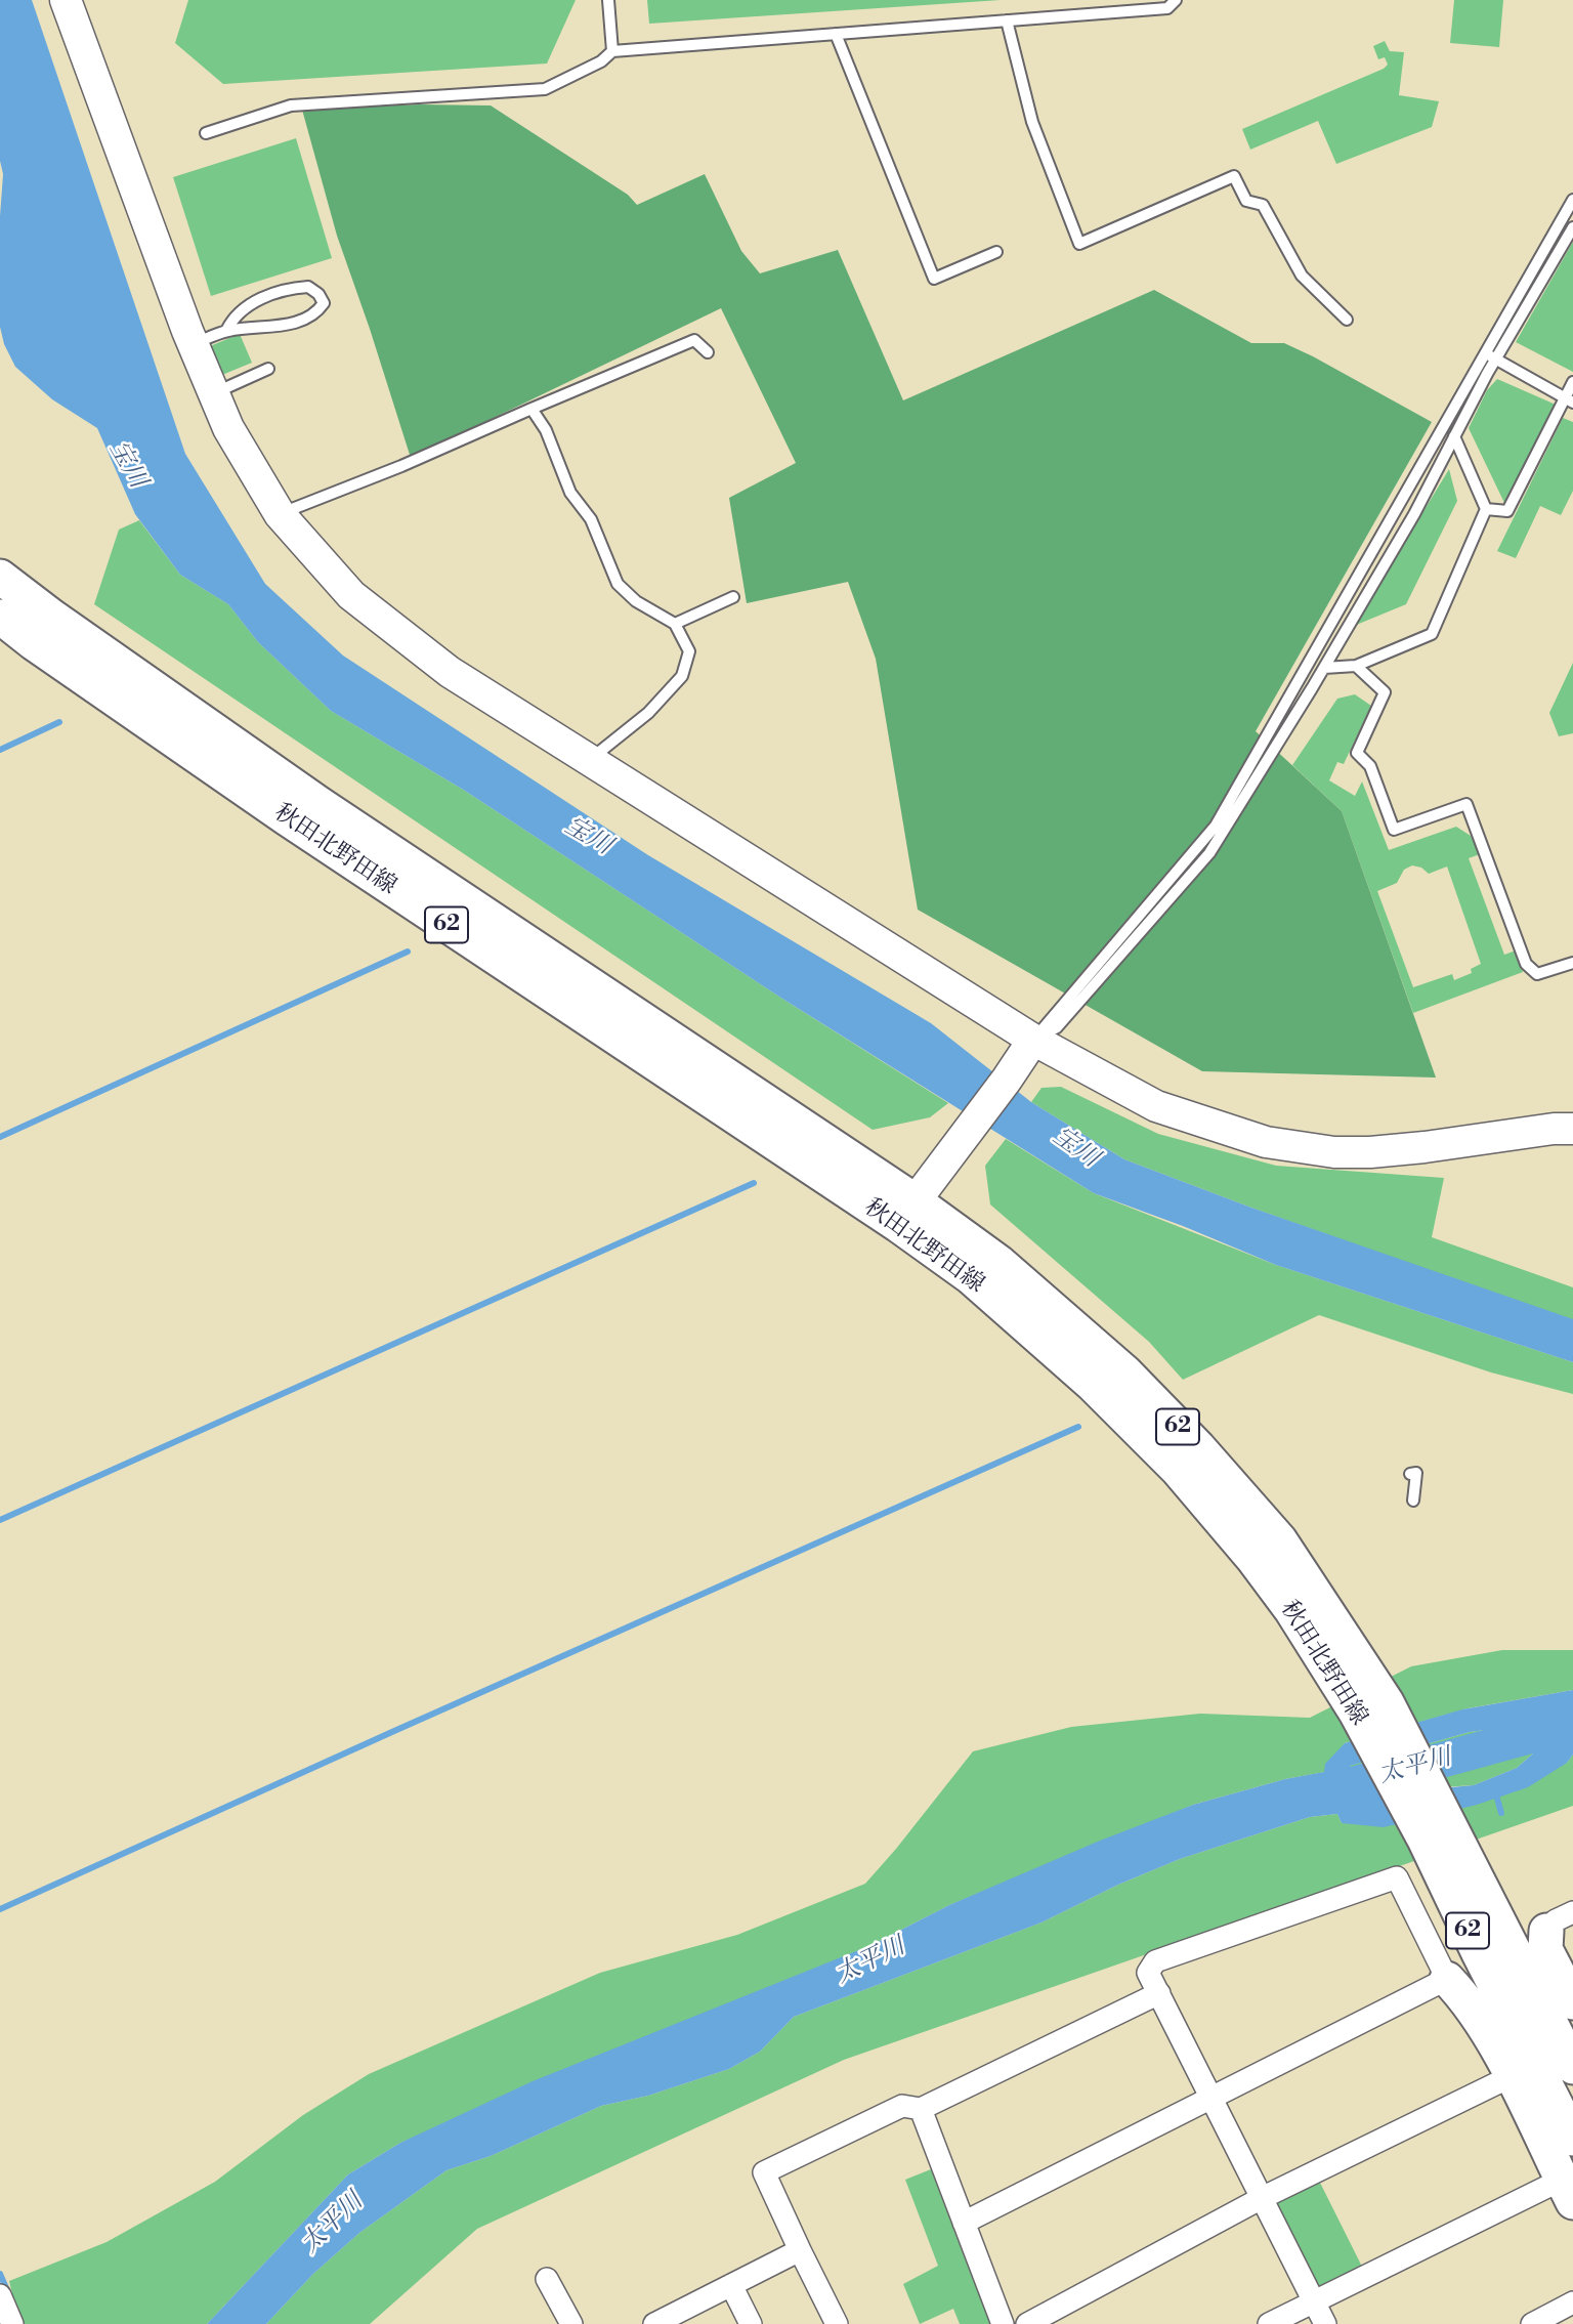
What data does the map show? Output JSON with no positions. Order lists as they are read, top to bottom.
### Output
{
  "streets": {
    "main road": ["秋田北野田線", "62"]
  },
  "water": ["宝川", "太平川"]
}
